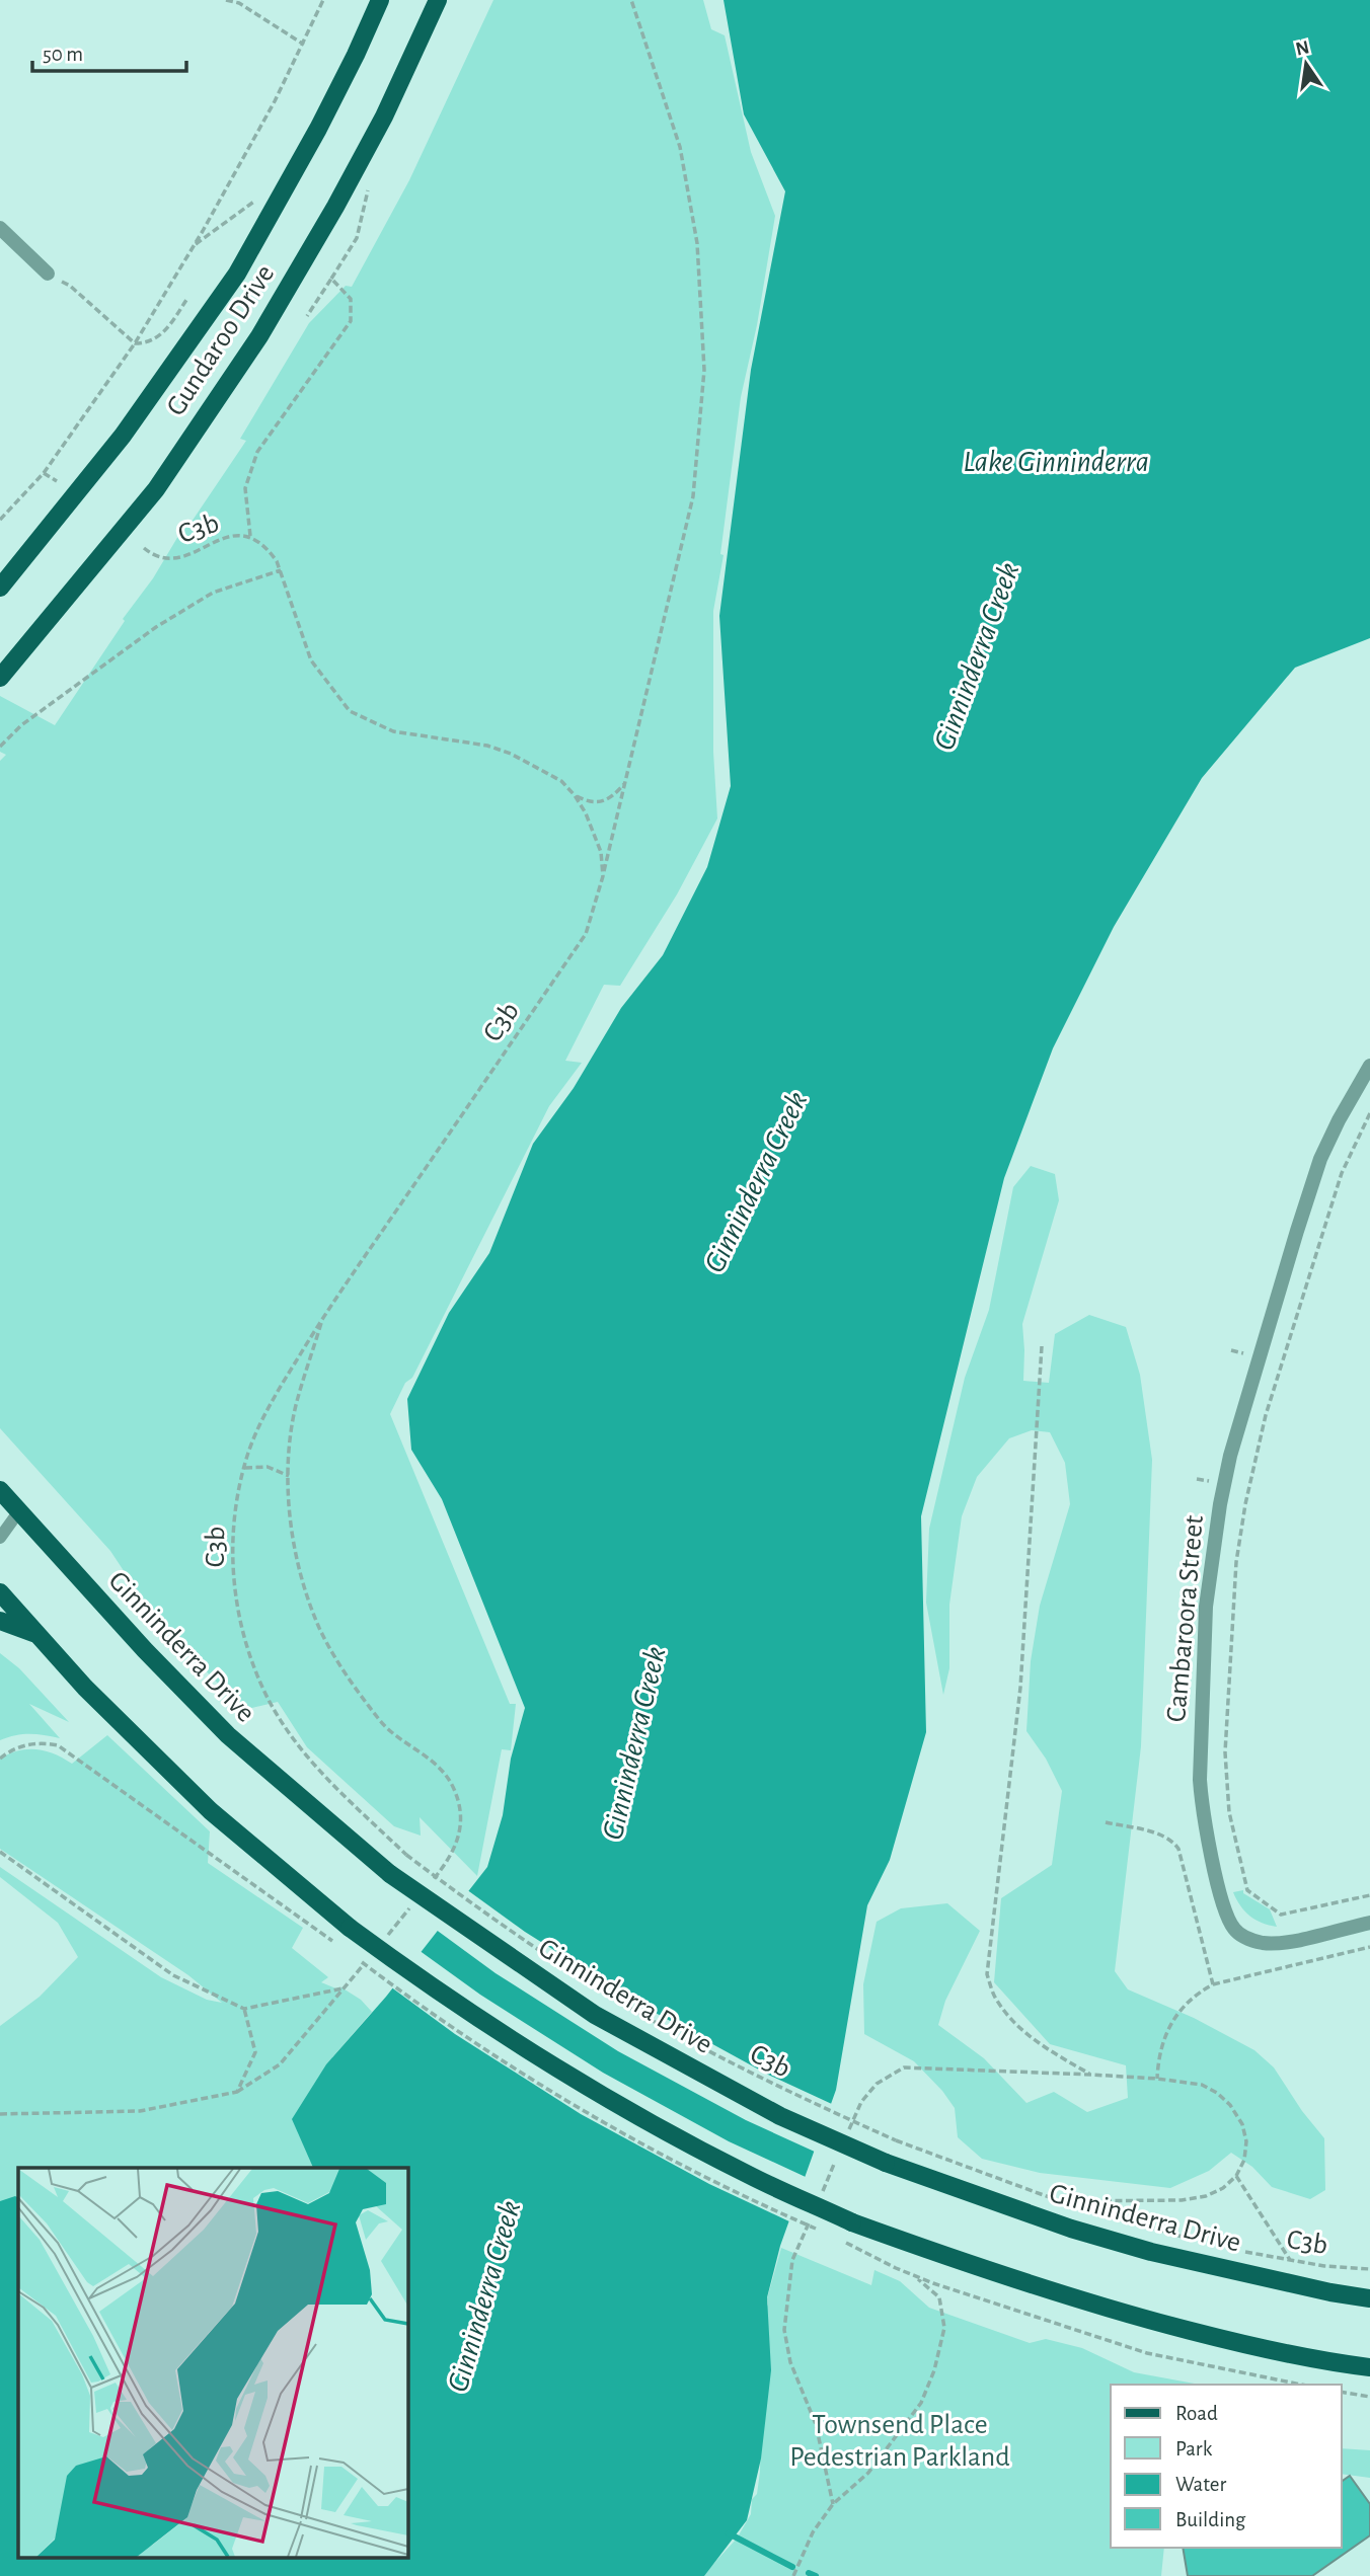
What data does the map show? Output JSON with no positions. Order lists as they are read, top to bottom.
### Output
{
  "streets": {
    "main road": ["Gundaroo Drive", "Ginninderra Drive"],
    "street": ["Cambaroora Street"],
    "path": ["C3b"]
  },
  "water": ["Lake Ginninderra", "Ginninderra Creek"],
  "parks": ["Townsend Place Pedestrian Parkland"],
  "legend": [
    "Road",
    "Park",
    "Water",
    "Building"
  ],
  "scale_bar": "50 m",
  "north": "top"
}
